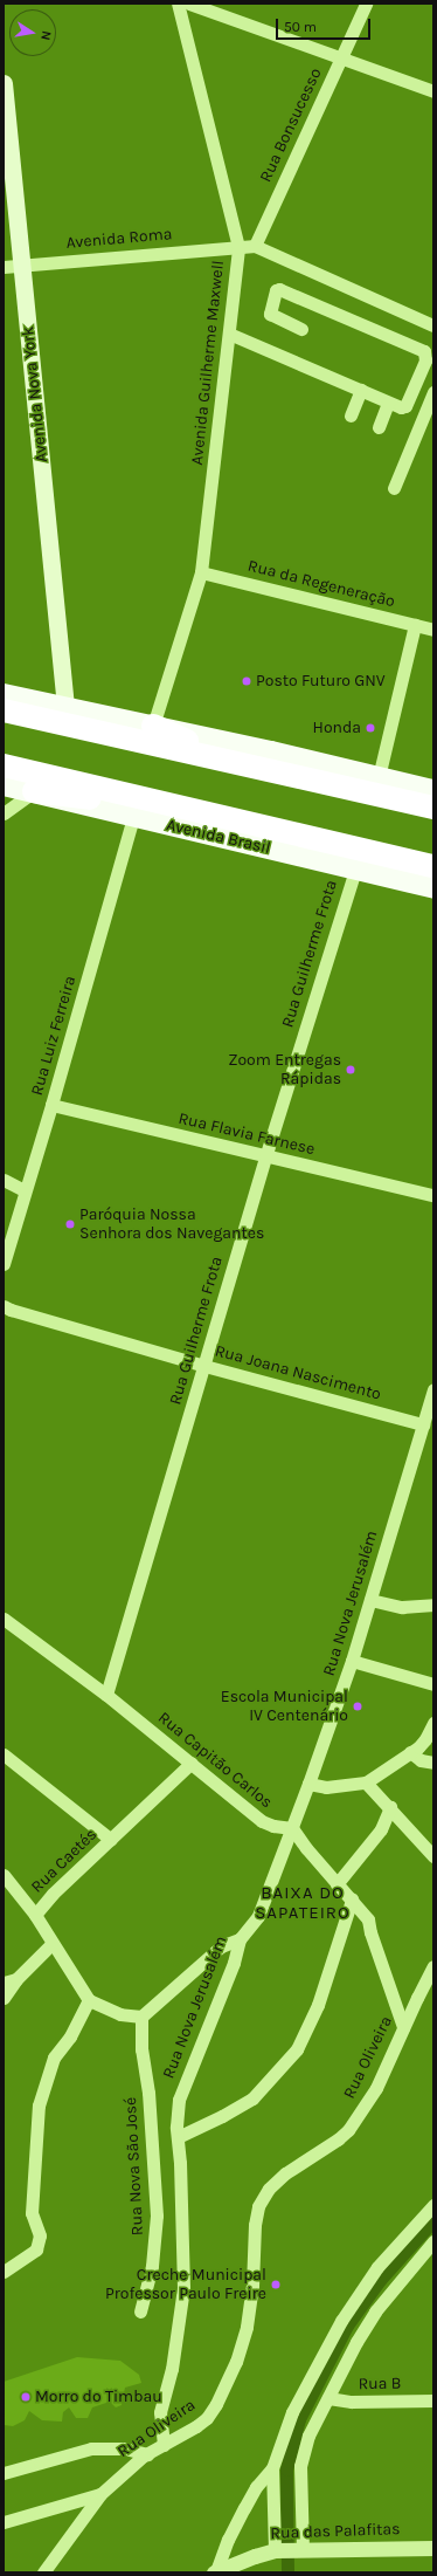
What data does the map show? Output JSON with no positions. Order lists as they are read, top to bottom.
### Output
{
  "streets": {
    "highway": ["Avenida Brasil"],
    "main road": ["Avenida Nova York"],
    "street": [
      "Rua Bonsucesso",
      "Avenida Roma",
      "Avenida Guilherme Maxwell",
      "Rua da Regeneração",
      "Rua Guilherme Frota",
      "Rua Luiz Ferreira",
      "Rua Flavia Farnese",
      "Rua Joana Nascimento",
      "Rua Nova Jerusalém",
      "Rua Capitão Carlos",
      "Rua Caetés",
      "Rua Oliveira",
      "Rua Nova São José",
      "Rua B",
      "Rua das Palafitas"
    ]
  },
  "crossings": [
    ["Avenida Roma", "Avenida Guilherme Maxwell"],
    ["Avenida Roma", "Avenida Nova York"],
    ["Avenida Guilherme Maxwell", "Rua da Regeneração"],
    ["Avenida Brasil", "Rua Guilherme Frota"],
    ["Avenida Brasil", "Rua Luiz Ferreira"],
    ["Rua Guilherme Frota", "Rua Flavia Farnese"],
    ["Rua Guilherme Frota", "Rua Joana Nascimento"],
    ["Rua Guilherme Frota", "Rua Capitão Carlos"],
    ["Rua Luiz Ferreira", "Rua Flavia Farnese"],
    ["Rua Joana Nascimento", "Rua Nova Jerusalém"],
    ["Rua Nova Jerusalém", "Rua Capitão Carlos"],
    ["Rua Nova Jerusalém", "Rua Oliveira"],
    ["Rua Capitão Carlos", "Rua Caetés"]
  ],
  "districts": ["BAIXA DO SAPATEIRO"],
  "places": [
    "Posto Futuro GNV",
    "Honda",
    "Zoom Entregas Rápidas",
    "Paróquia Nossa Senhora dos Navegantes",
    "Escola Municipal IV Centenário",
    "Creche Municipal Professor Paulo Freire",
    "Morro do Timbau"
  ],
  "scale_bar": "50 m",
  "north": "right"
}
